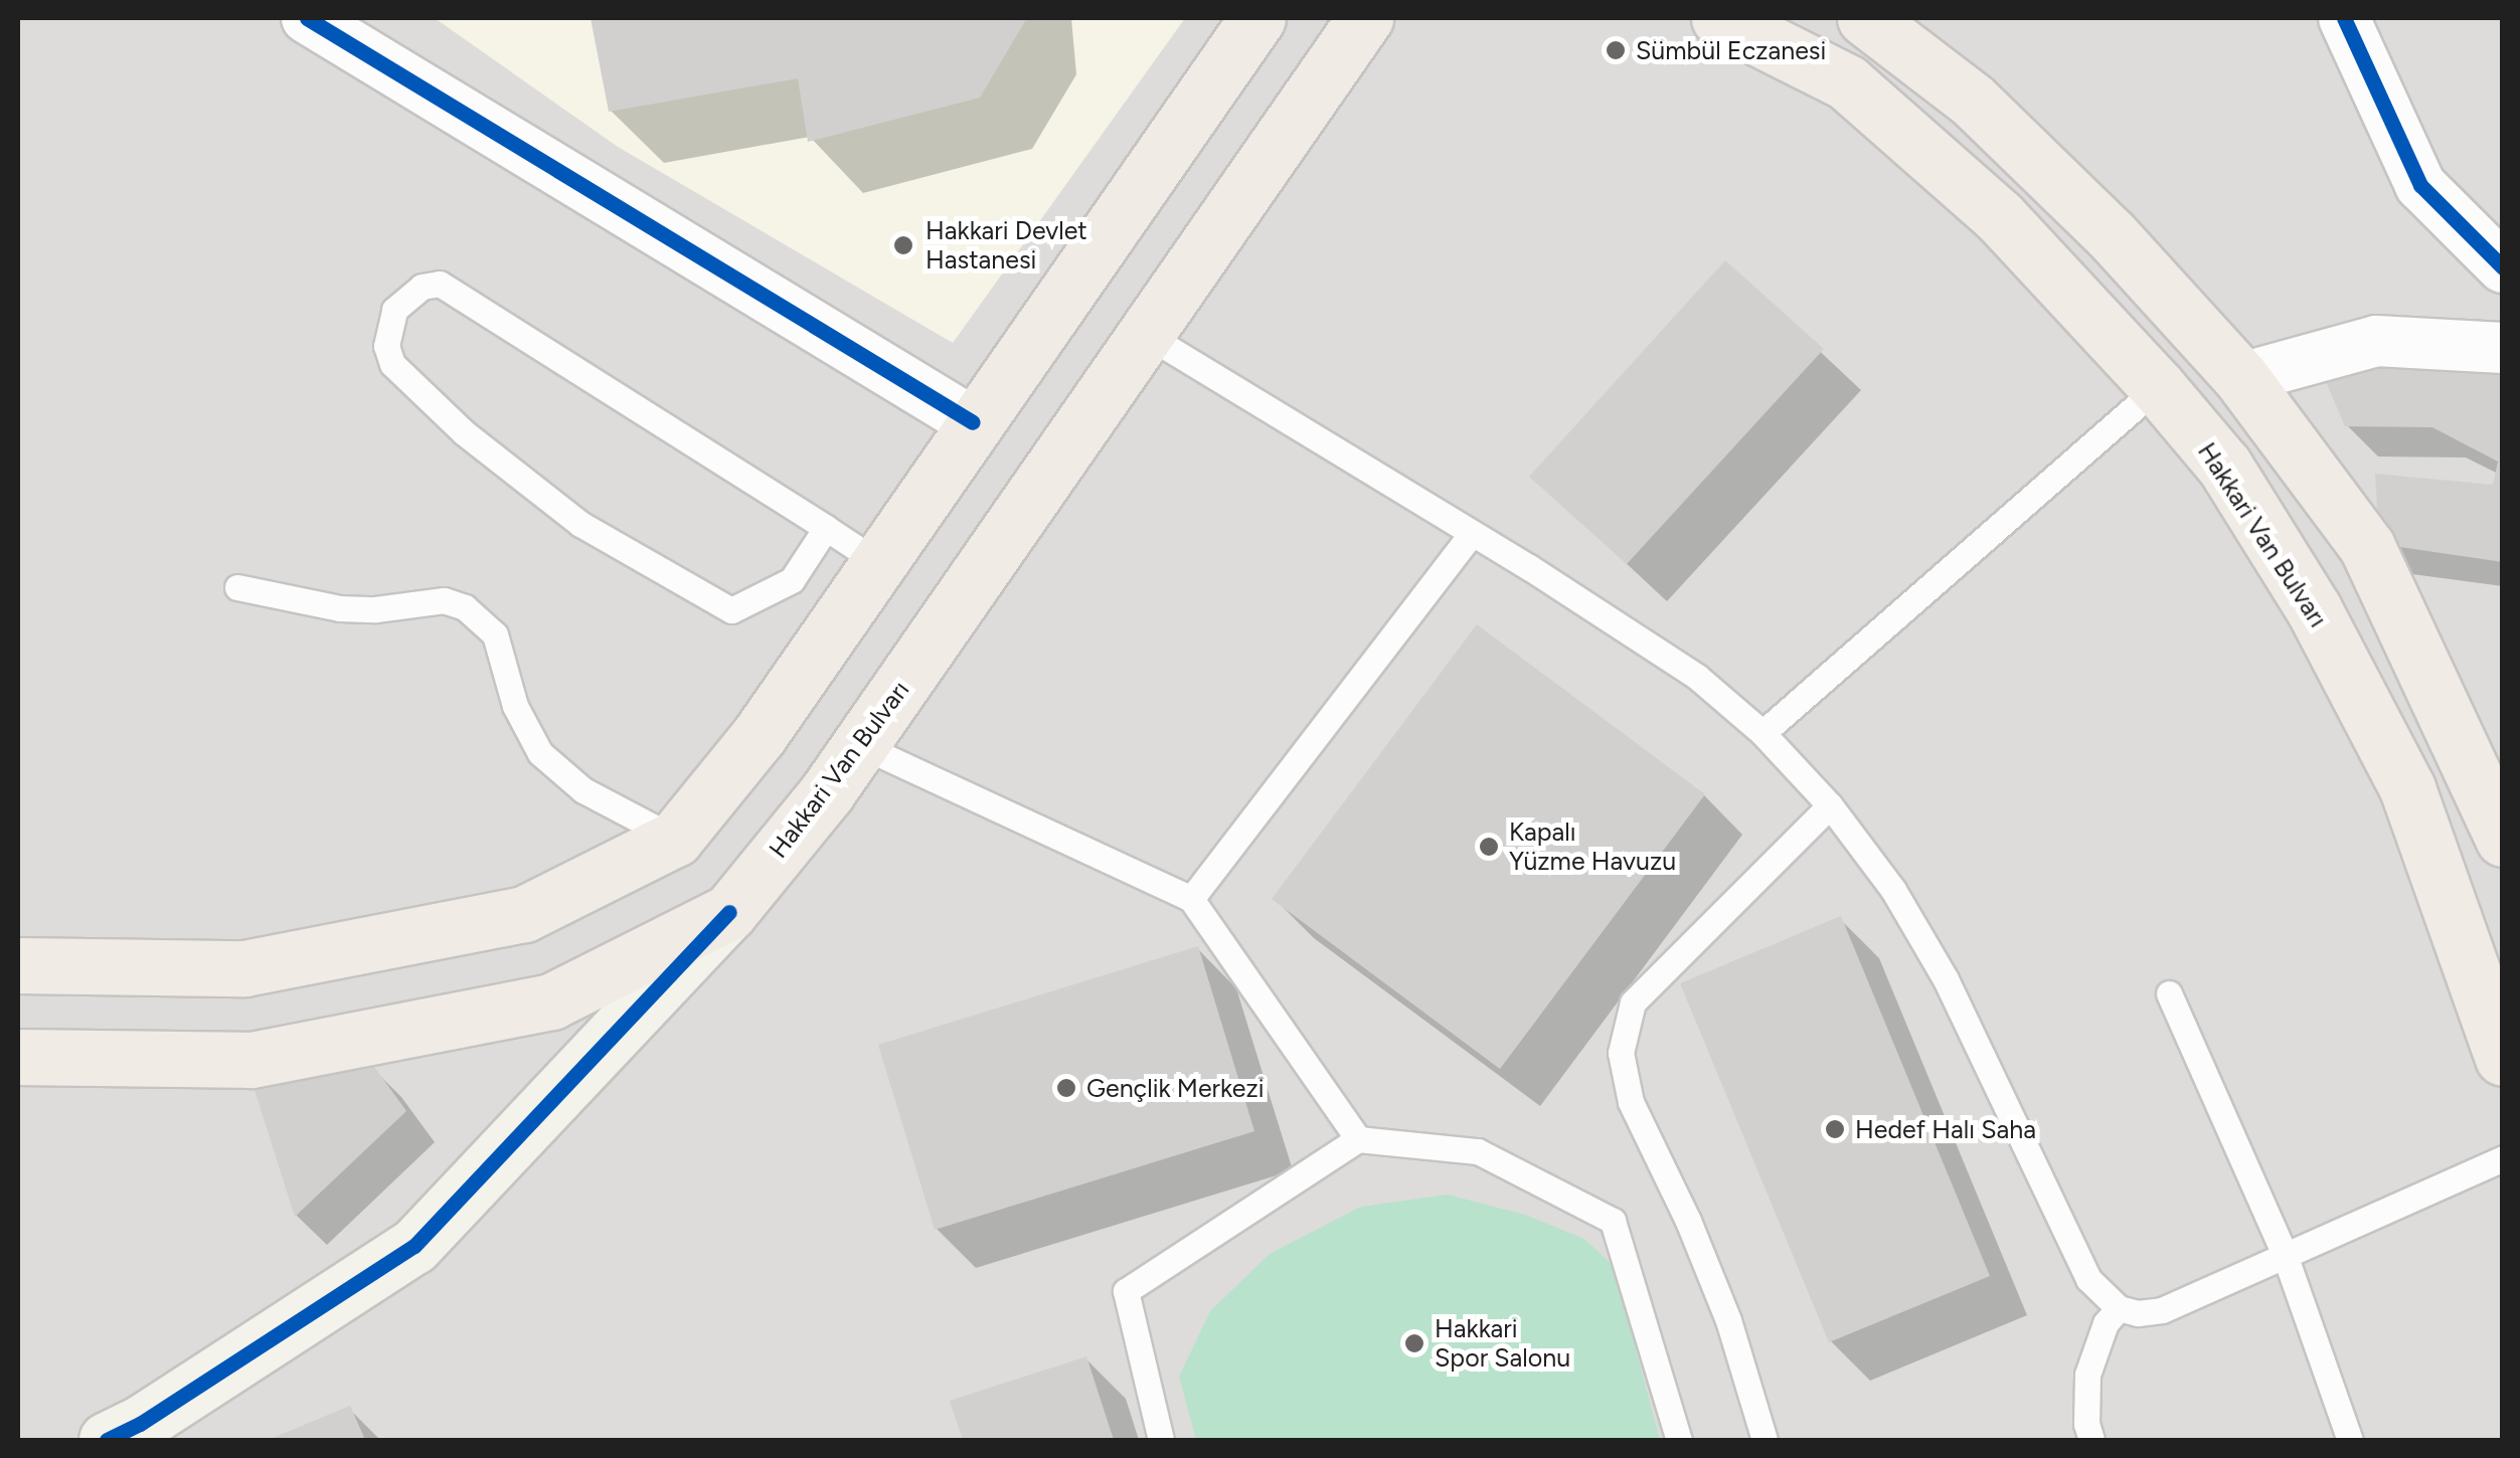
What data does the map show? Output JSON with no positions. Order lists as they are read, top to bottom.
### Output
{
  "streets": {
    "main road": ["Hakkari Van Bulvarı"]
  },
  "places": [
    "Sümbül Eczanesi",
    "Hakkari Devlet Hastanesi",
    "Kapalı Yüzme Havuzu",
    "Gençlik Merkezi",
    "Hedef Halı Saha",
    "Hakkari Spor Salonu"
  ]
}
